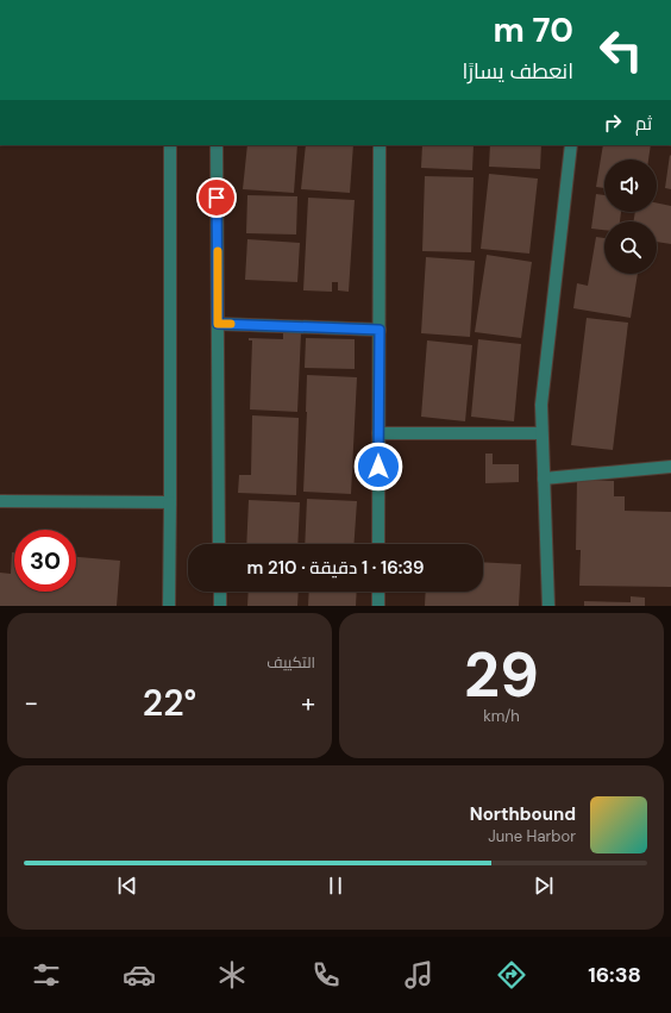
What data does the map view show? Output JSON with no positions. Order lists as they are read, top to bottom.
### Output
{
  "page": {
    "turn": ["70 m", "انعطف يسارًا"],
    "then": "ثم",
    "limit": "30",
    "trip": "16:39 · 1 دقيقة · 210 m",
    "tile": [
      ["29", "km/h"],
      "التكييف"
    ],
    "heat": ["−", "22°", "+"],
    "song": ["Northbound", "June Harbor"],
    "tabs": "16:38"
  }
}
